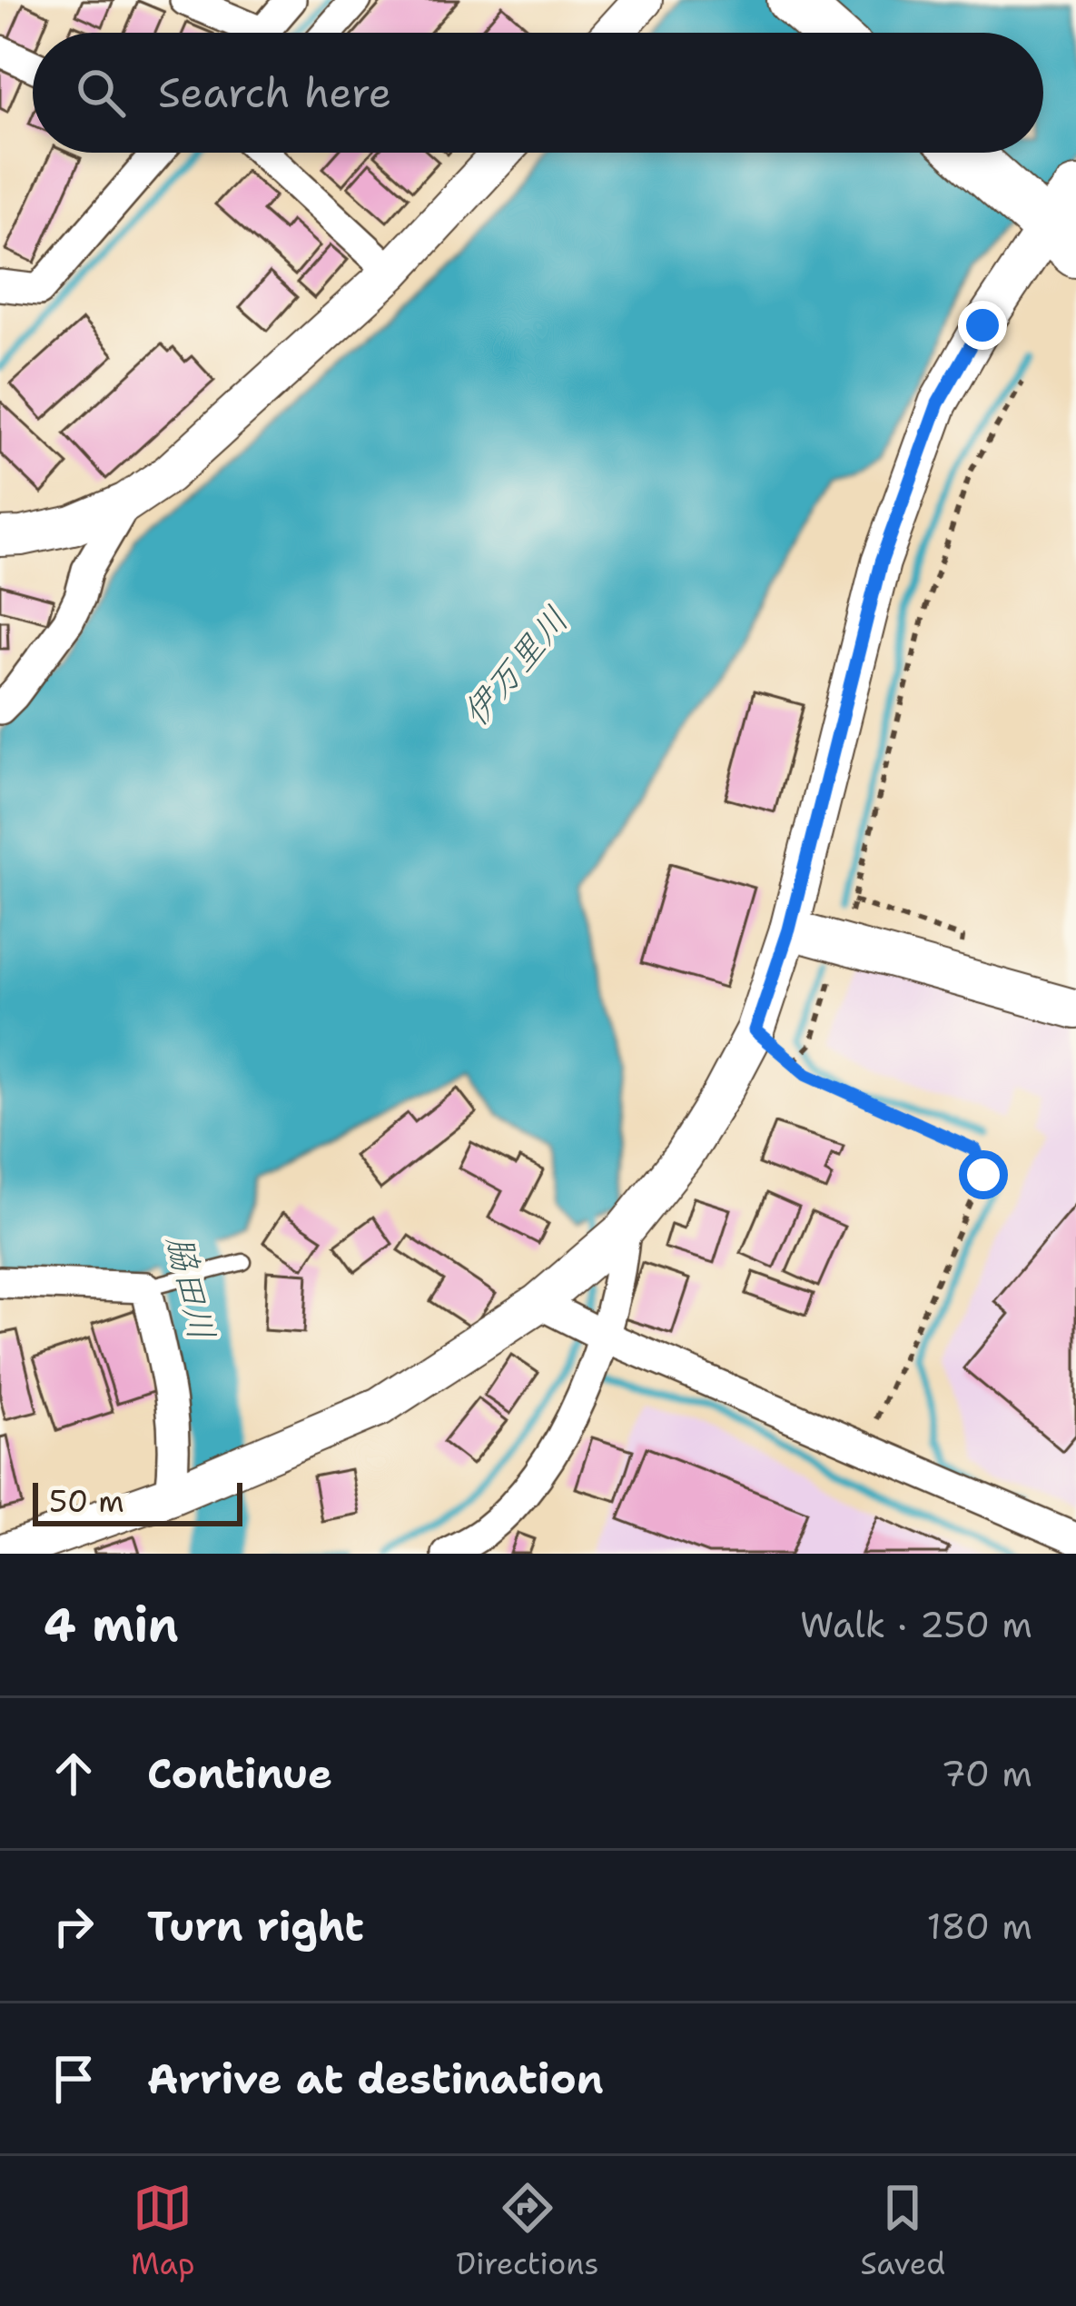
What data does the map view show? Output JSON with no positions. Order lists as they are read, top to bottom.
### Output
{
  "water": ["伊万里川", "脇田川"],
  "scale_bar": "50 m",
  "page": {
    "search": "Search here",
    "scale": "50 m",
    "heading": ["4 min", "Walk · 250 m"],
    "list": [
      ["Continue", "70 m"],
      ["Turn right", "180 m"],
      "Arrive at destination"
    ],
    "nav": ["Map", "Directions", "Saved"]
  }
}
